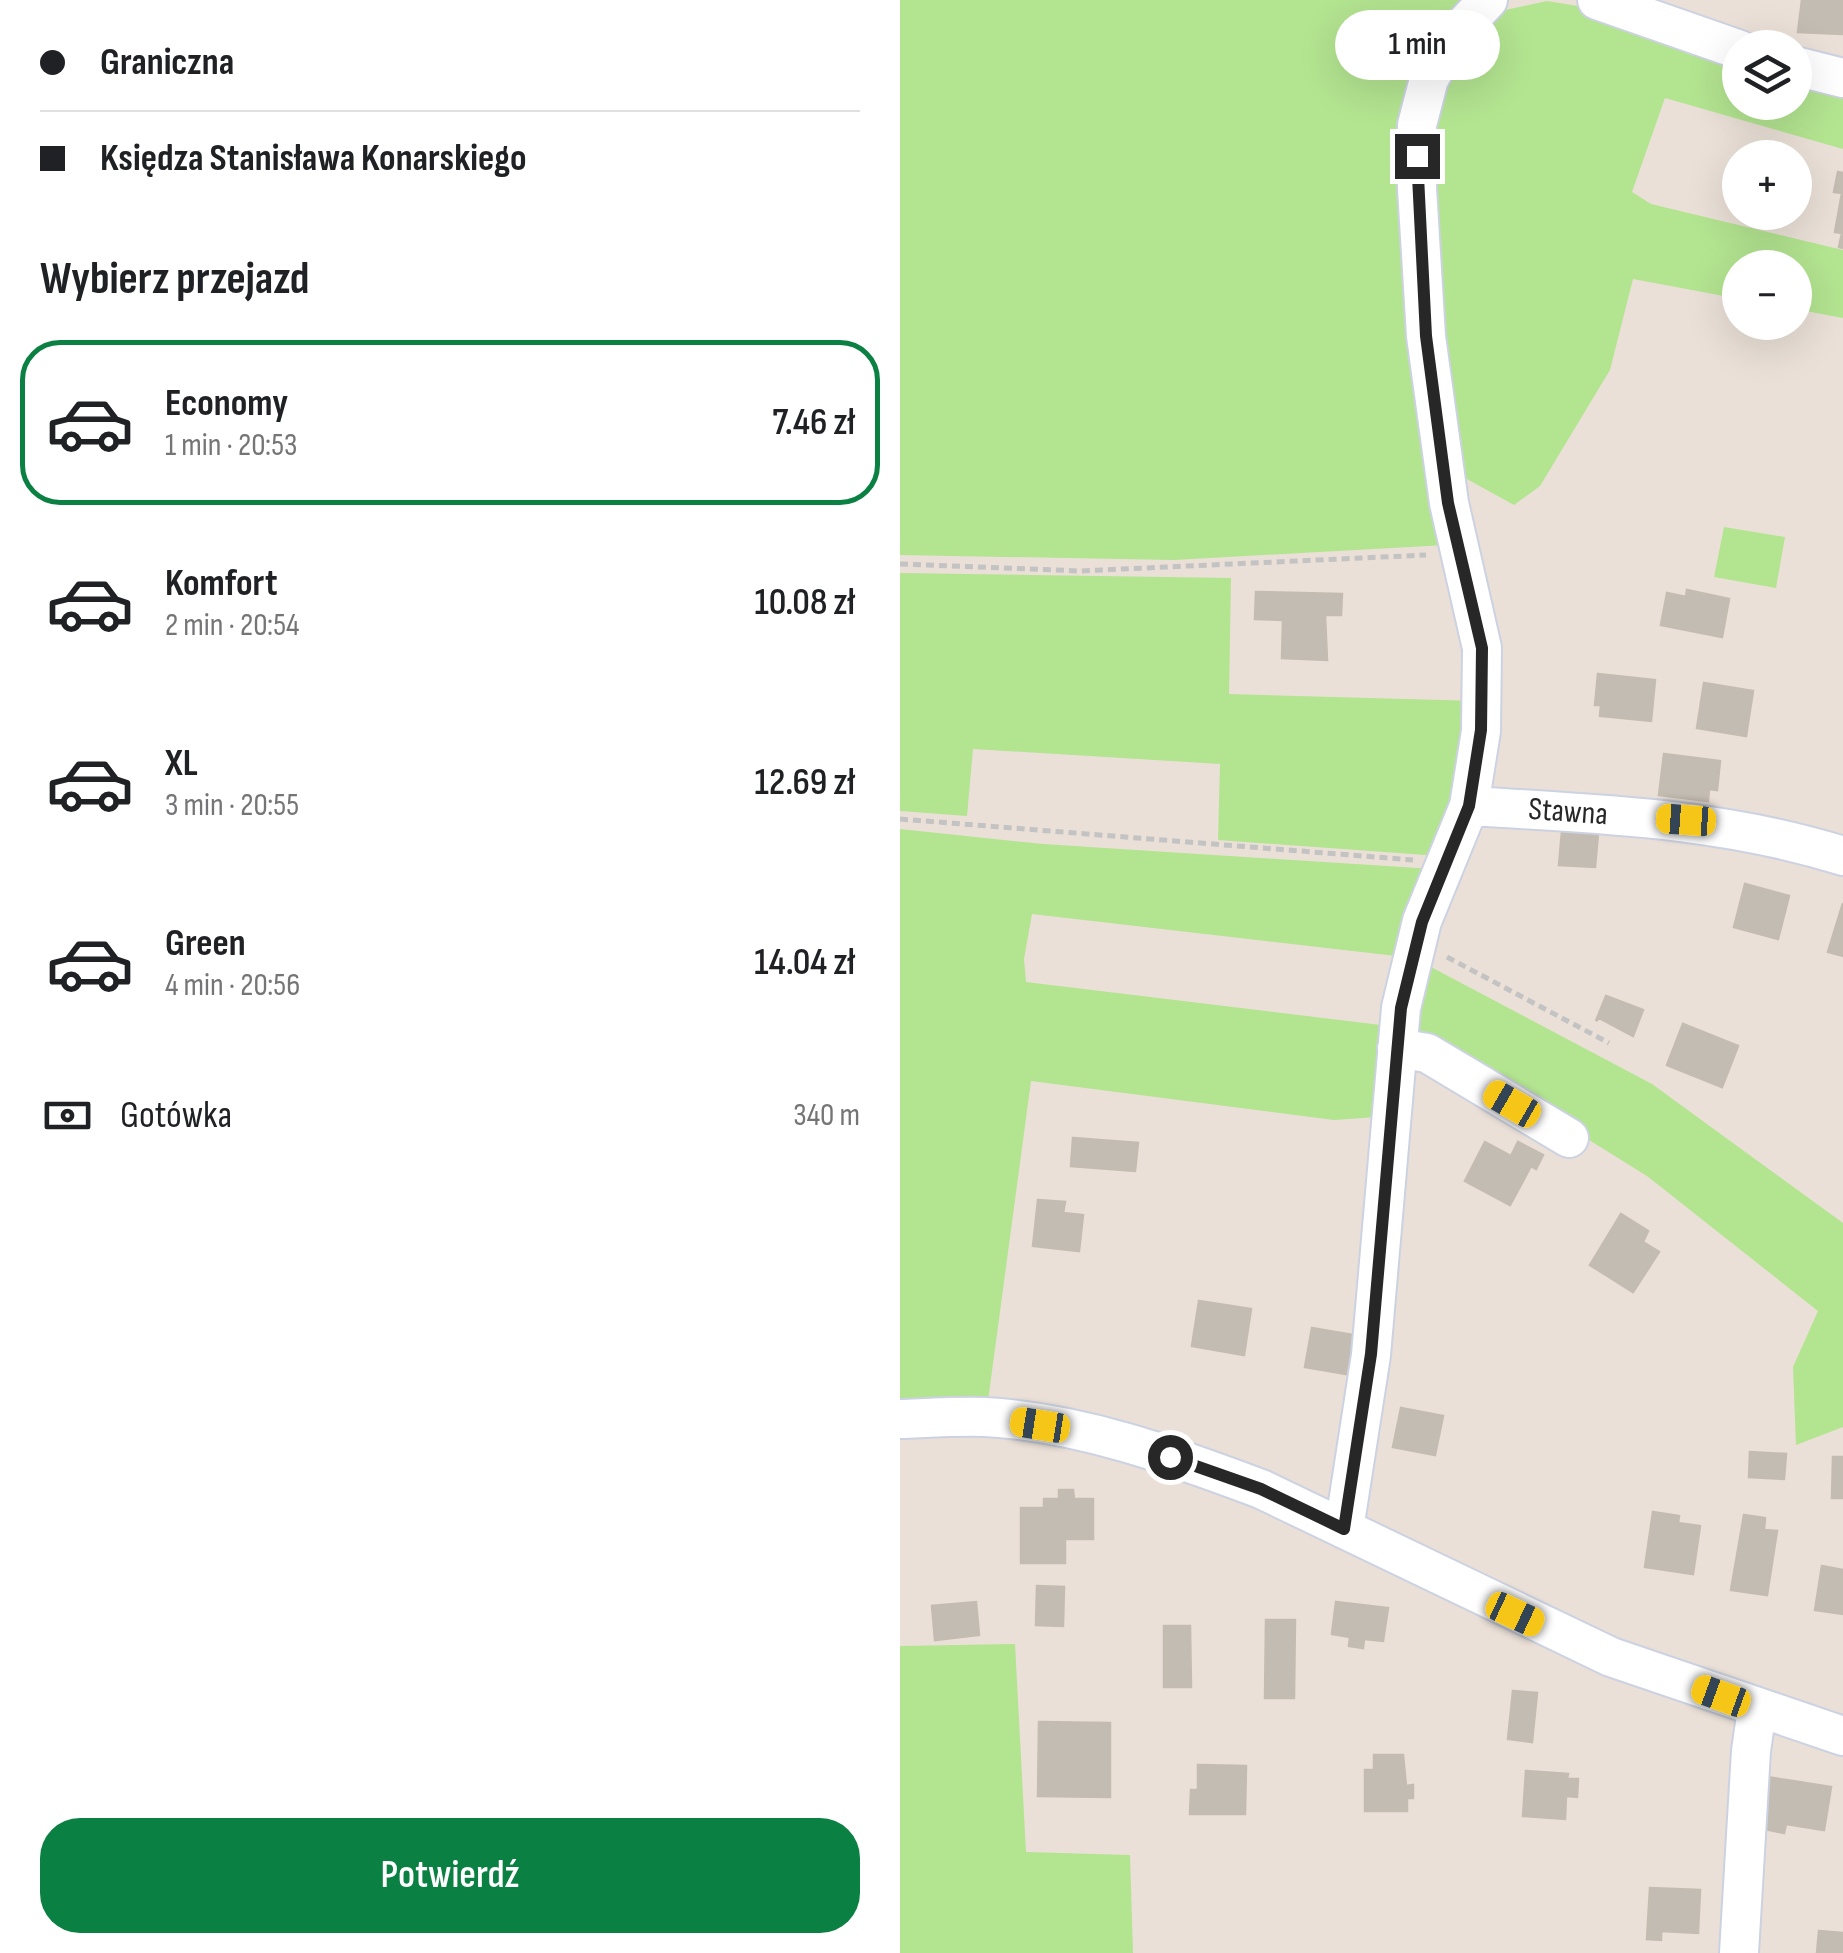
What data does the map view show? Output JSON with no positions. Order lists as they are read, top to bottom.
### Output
{
  "streets": {
    "street": ["Stawna"]
  },
  "page": {
    "banner": ["Graniczna", "Księdza Stanisława Konarskiego"],
    "bubble": "1 min",
    "map_buttons": ["+", "−"],
    "heading": "Wybierz przejazd",
    "list": [
      {
        "name": "Economy",
        "note": "1 min · 20:53",
        "value": "7.46 zł"
      },
      {
        "name": "Komfort",
        "note": "2 min · 20:54",
        "value": "10.08 zł"
      },
      {
        "name": "XL",
        "note": "3 min · 20:55",
        "value": "12.69 zł"
      },
      {
        "name": "Green",
        "note": "4 min · 20:56",
        "value": "14.04 zł"
      }
    ],
    "pay": ["Gotówka", "340 m"],
    "buttons": "Potwierdź"
  }
}
